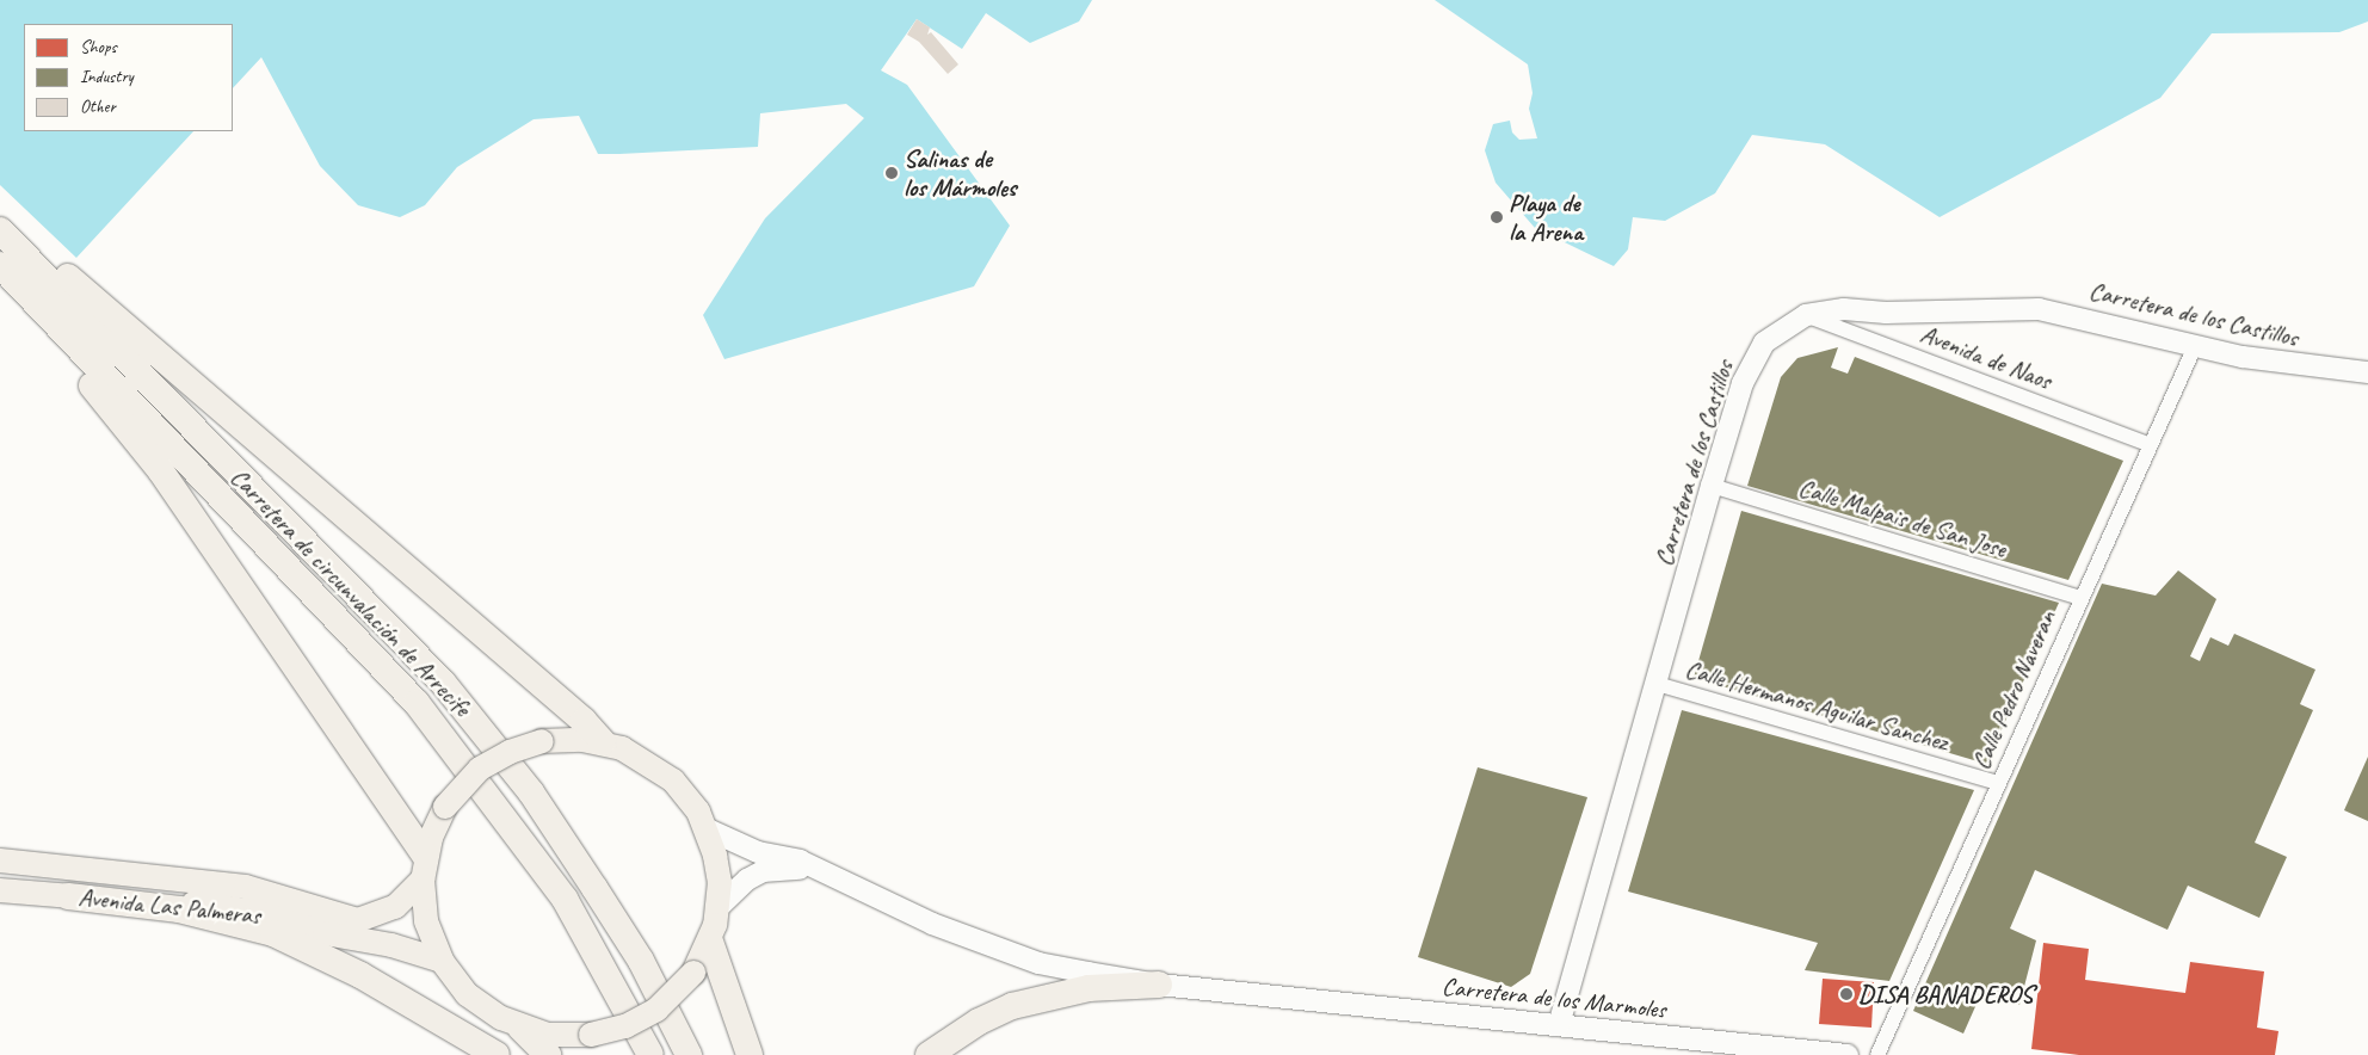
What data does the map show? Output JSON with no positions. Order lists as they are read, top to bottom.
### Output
{
  "streets": {
    "highway": ["Carretera de circunvalación de Arrecife"],
    "main road": ["Carretera de los Castillos", "Avenida Las Palmeras", "Carretera de los Marmoles"],
    "street": [
      "Avenida de Naos",
      "Calle Malpais de San Jose",
      "Calle Pedro Naveran",
      "Calle Hermanos Aguilar Sanchez"
    ]
  },
  "crossings": [
    ["Carretera de los Castillos", "Avenida de Naos"],
    ["Carretera de los Castillos", "Calle Malpais de San Jose"],
    ["Carretera de los Castillos", "Calle Pedro Naveran"],
    ["Carretera de los Castillos", "Calle Hermanos Aguilar Sanchez"],
    ["Carretera de los Castillos", "Carretera de los Marmoles"],
    ["Avenida de Naos", "Calle Pedro Naveran"],
    ["Calle Malpais de San Jose", "Calle Pedro Naveran"],
    ["Calle Pedro Naveran", "Calle Hermanos Aguilar Sanchez"]
  ],
  "places": ["Salinas de los Mármoles", "Playa de la Arena", "DISA BANADEROS"],
  "legend": ["Shops", "Industry", "Other"]
}
